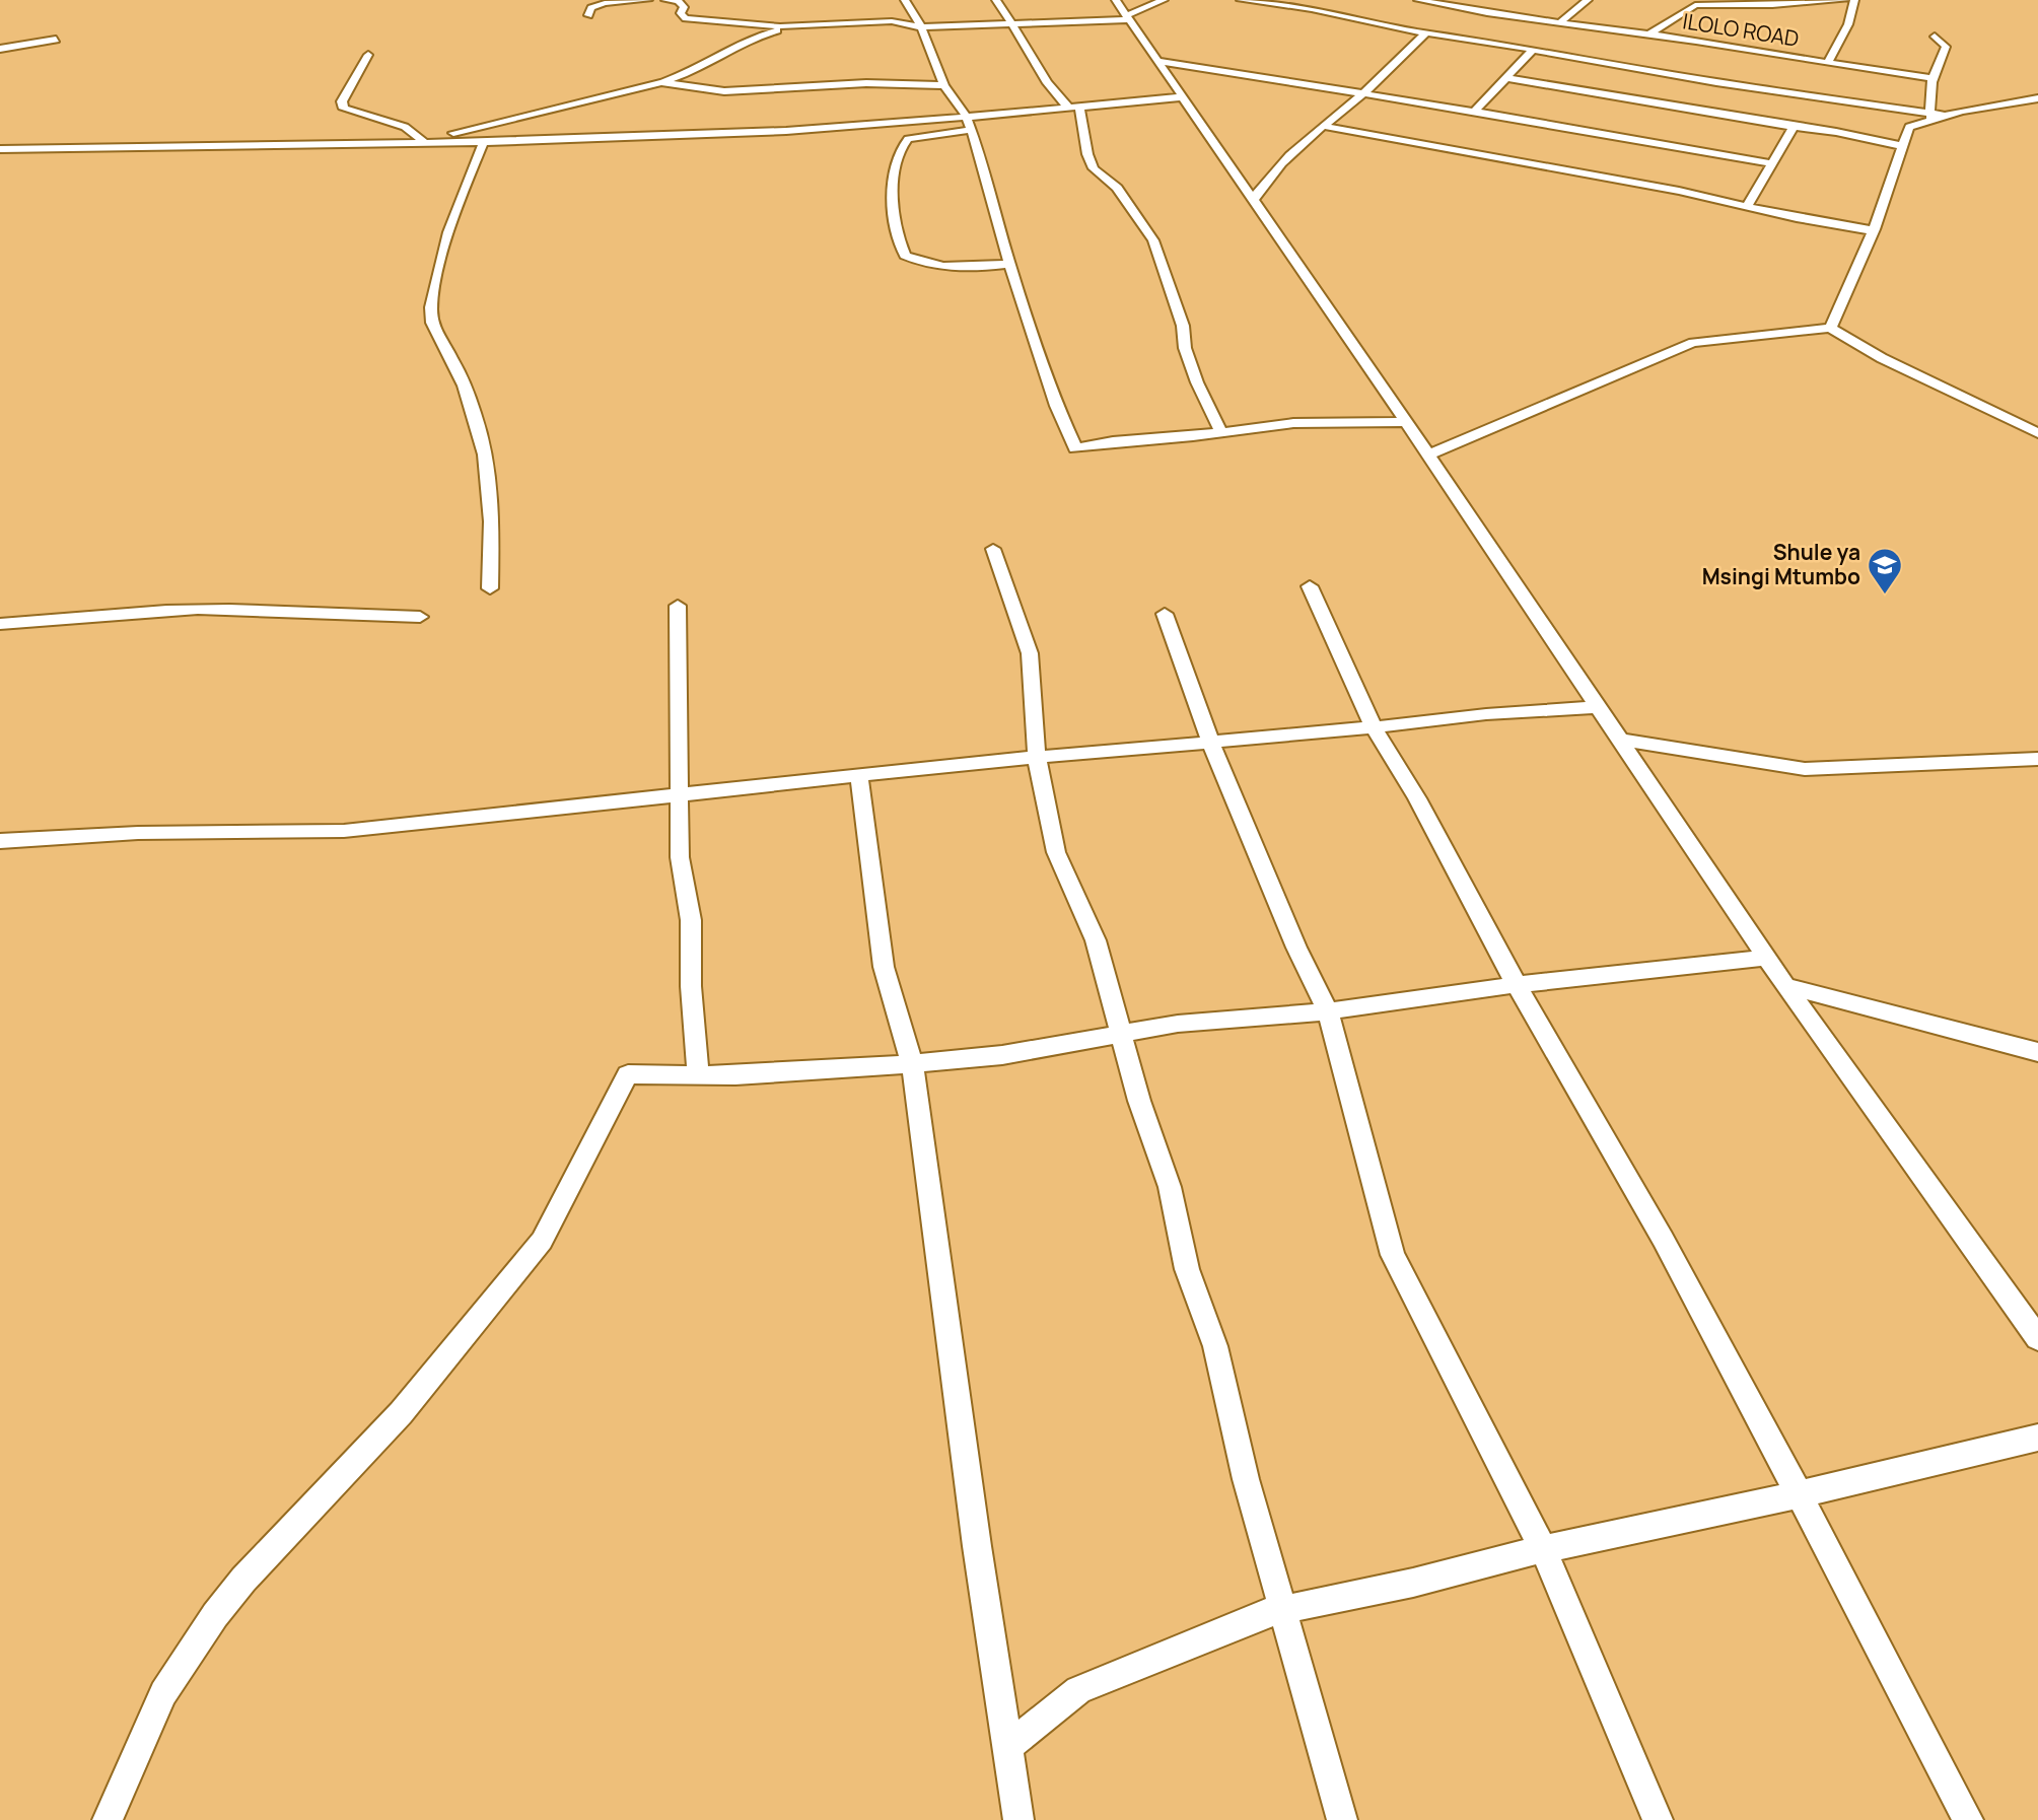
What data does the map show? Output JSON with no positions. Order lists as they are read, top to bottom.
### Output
{
  "streets": {
    "street": ["ILOLO ROAD"]
  },
  "places": {
    "school or university": ["Shule ya Msingi Mtumbo"]
  }
}
